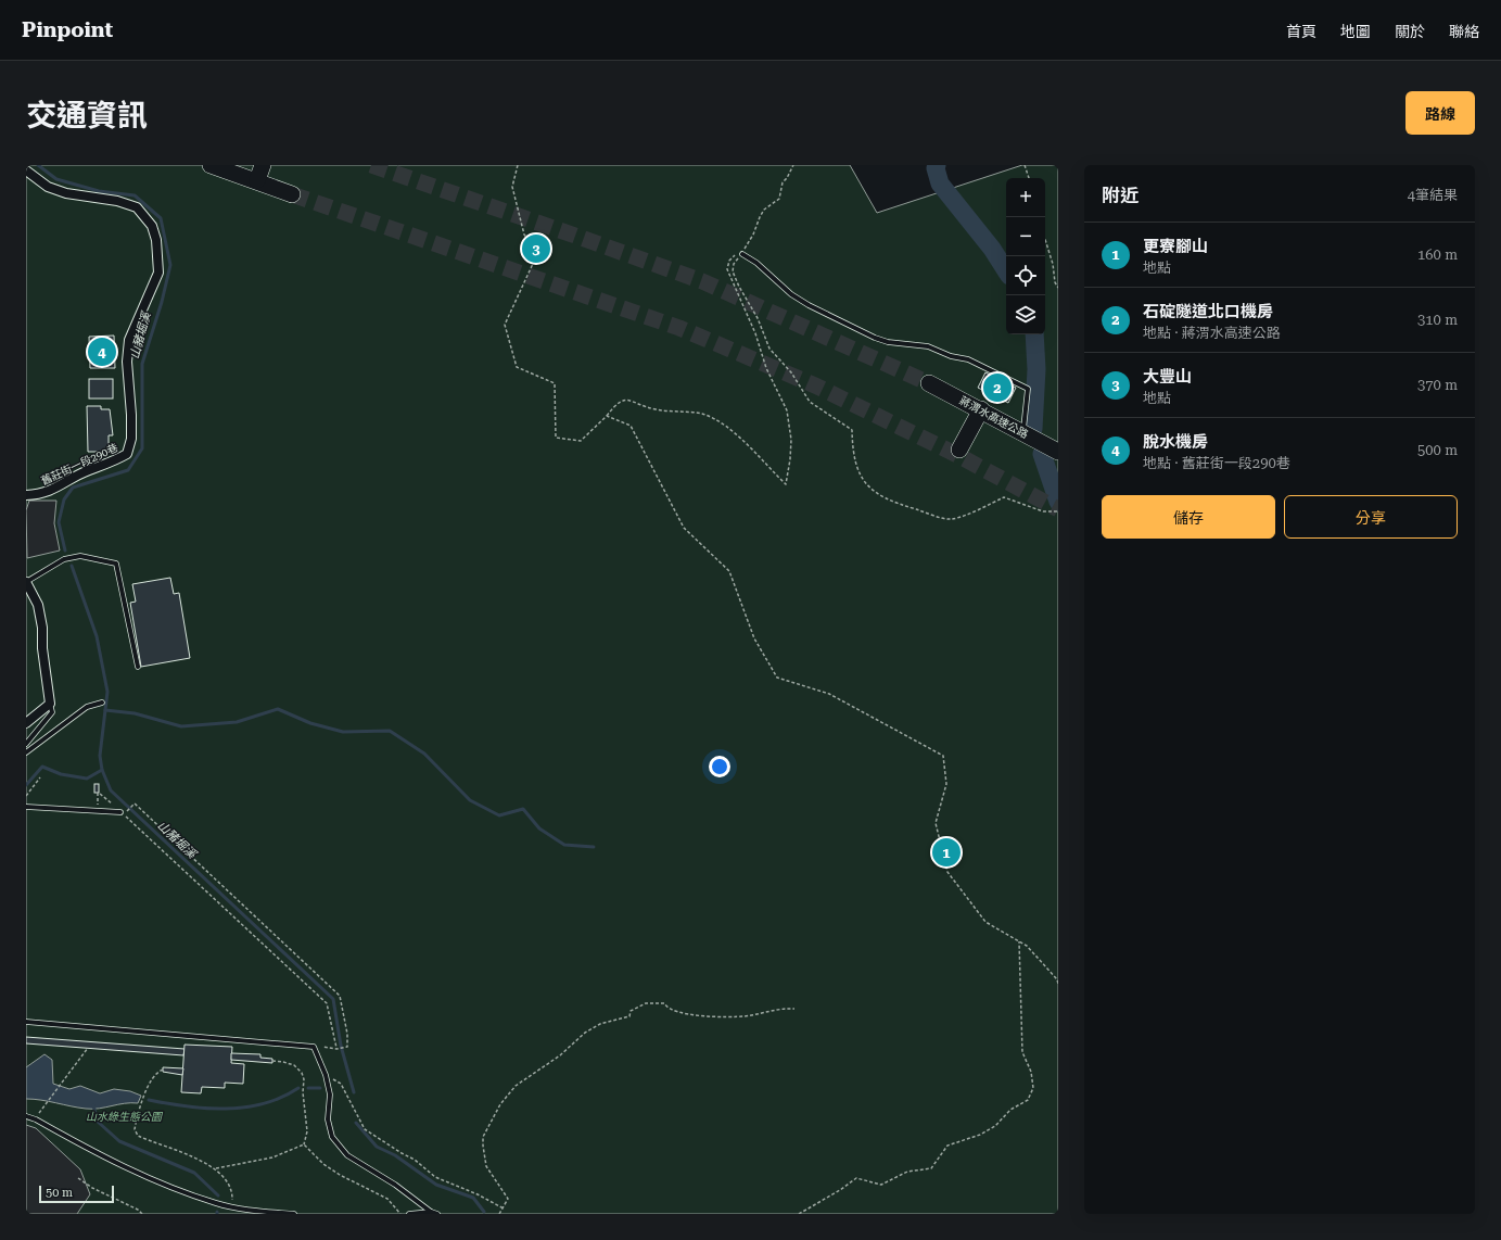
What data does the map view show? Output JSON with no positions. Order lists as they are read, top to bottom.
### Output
{
  "streets": {
    "highway": ["蔣渭水高速公路"],
    "street": ["舊莊街一段290巷"]
  },
  "water": ["山豬堀溪"],
  "parks": ["山水綠生態公園"],
  "scale_bar": "50 m",
  "page": {
    "header": "Pinpoint",
    "nav": [
      "首頁",
      "地圖",
      "關於",
      "聯絡"
    ],
    "title": "交通資訊",
    "buttons": [
      "路線",
      ["儲存", "分享"]
    ],
    "heading": ["附近", "4筆結果"],
    "map_buttons": ["+", "−"],
    "list": [
      {
        "mark": "1",
        "name": "更寮腳山",
        "note": "地點",
        "value": "160 m"
      },
      {
        "mark": "2",
        "name": "石碇隧道北口機房",
        "note": "地點 · 蔣渭水高速公路",
        "value": "310 m"
      },
      {
        "mark": "3",
        "name": "大豐山",
        "note": "地點",
        "value": "370 m"
      },
      {
        "mark": "4",
        "name": "脫水機房",
        "note": "地點 · 舊莊街一段290巷",
        "value": "500 m"
      }
    ],
    "pins": [
      "3",
      "4",
      "2",
      "1"
    ],
    "scale": "50 m"
  }
}
